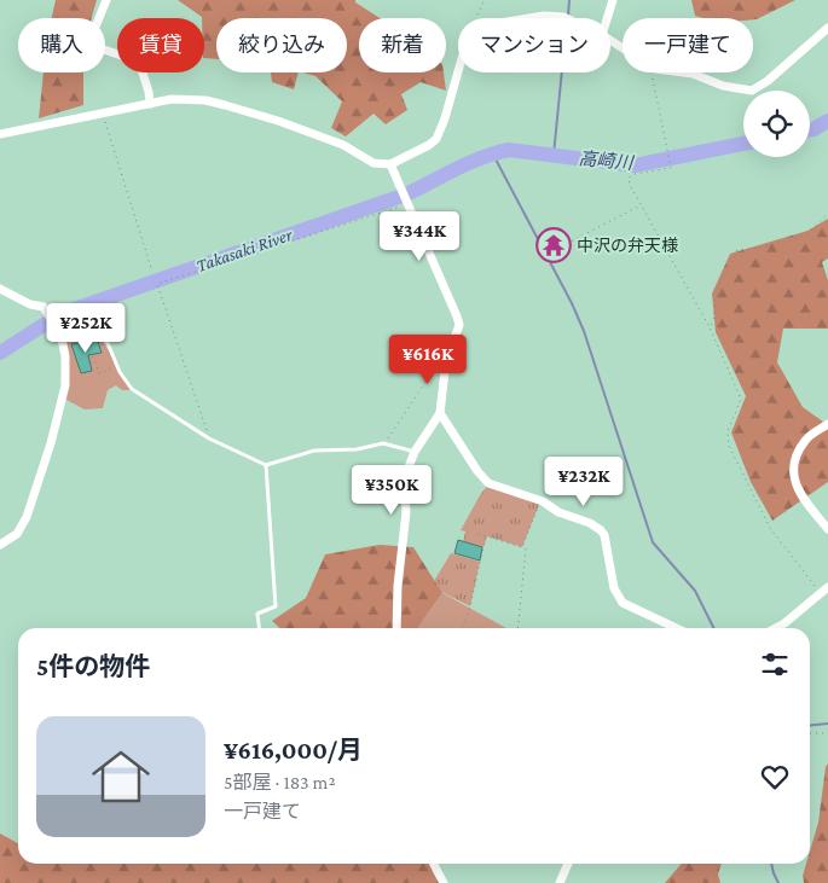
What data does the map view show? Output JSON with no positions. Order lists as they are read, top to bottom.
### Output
{
  "water": ["高崎川", "Takasaki River"],
  "places": {
    "temple": ["中沢の弁天様"]
  },
  "page": {
    "chip": [
      "購入",
      "賃貸",
      "絞り込み",
      "新着",
      "マンション",
      "一戸建て"
    ],
    "price": [
      "¥344K",
      "¥252K",
      "¥616K",
      "¥232K",
      "¥350K"
    ],
    "heading": "5件の物件",
    "list": [
      {
        "name": "¥616,000/月",
        "note": "5部屋 · 183 m² · 一戸建て"
      }
    ]
  }
}
